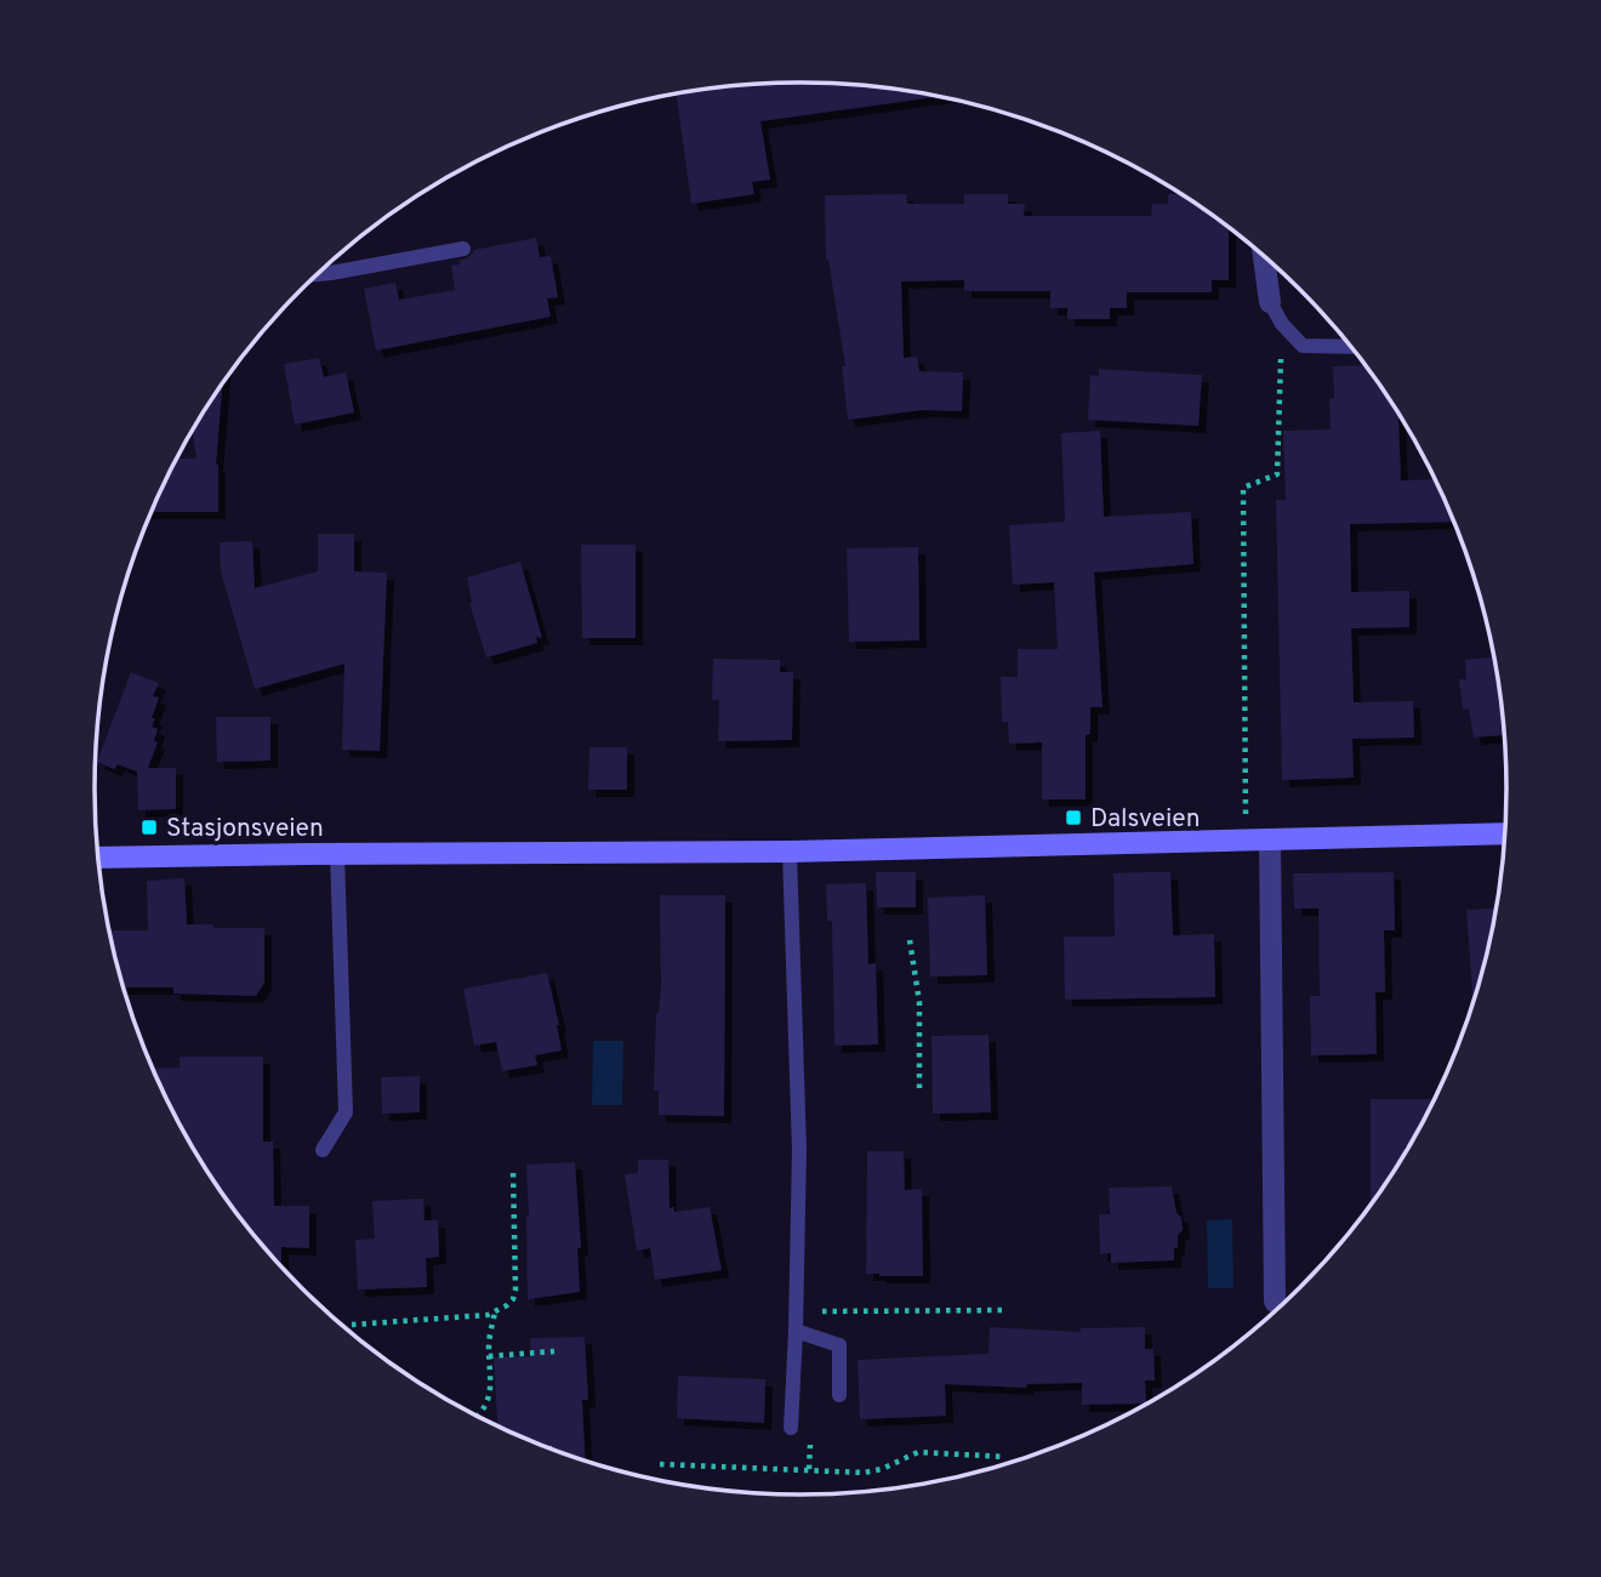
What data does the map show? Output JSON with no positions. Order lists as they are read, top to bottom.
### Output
{
  "places": {
    "transit": ["Dalsveien", "Stasjonsveien"]
  }
}
